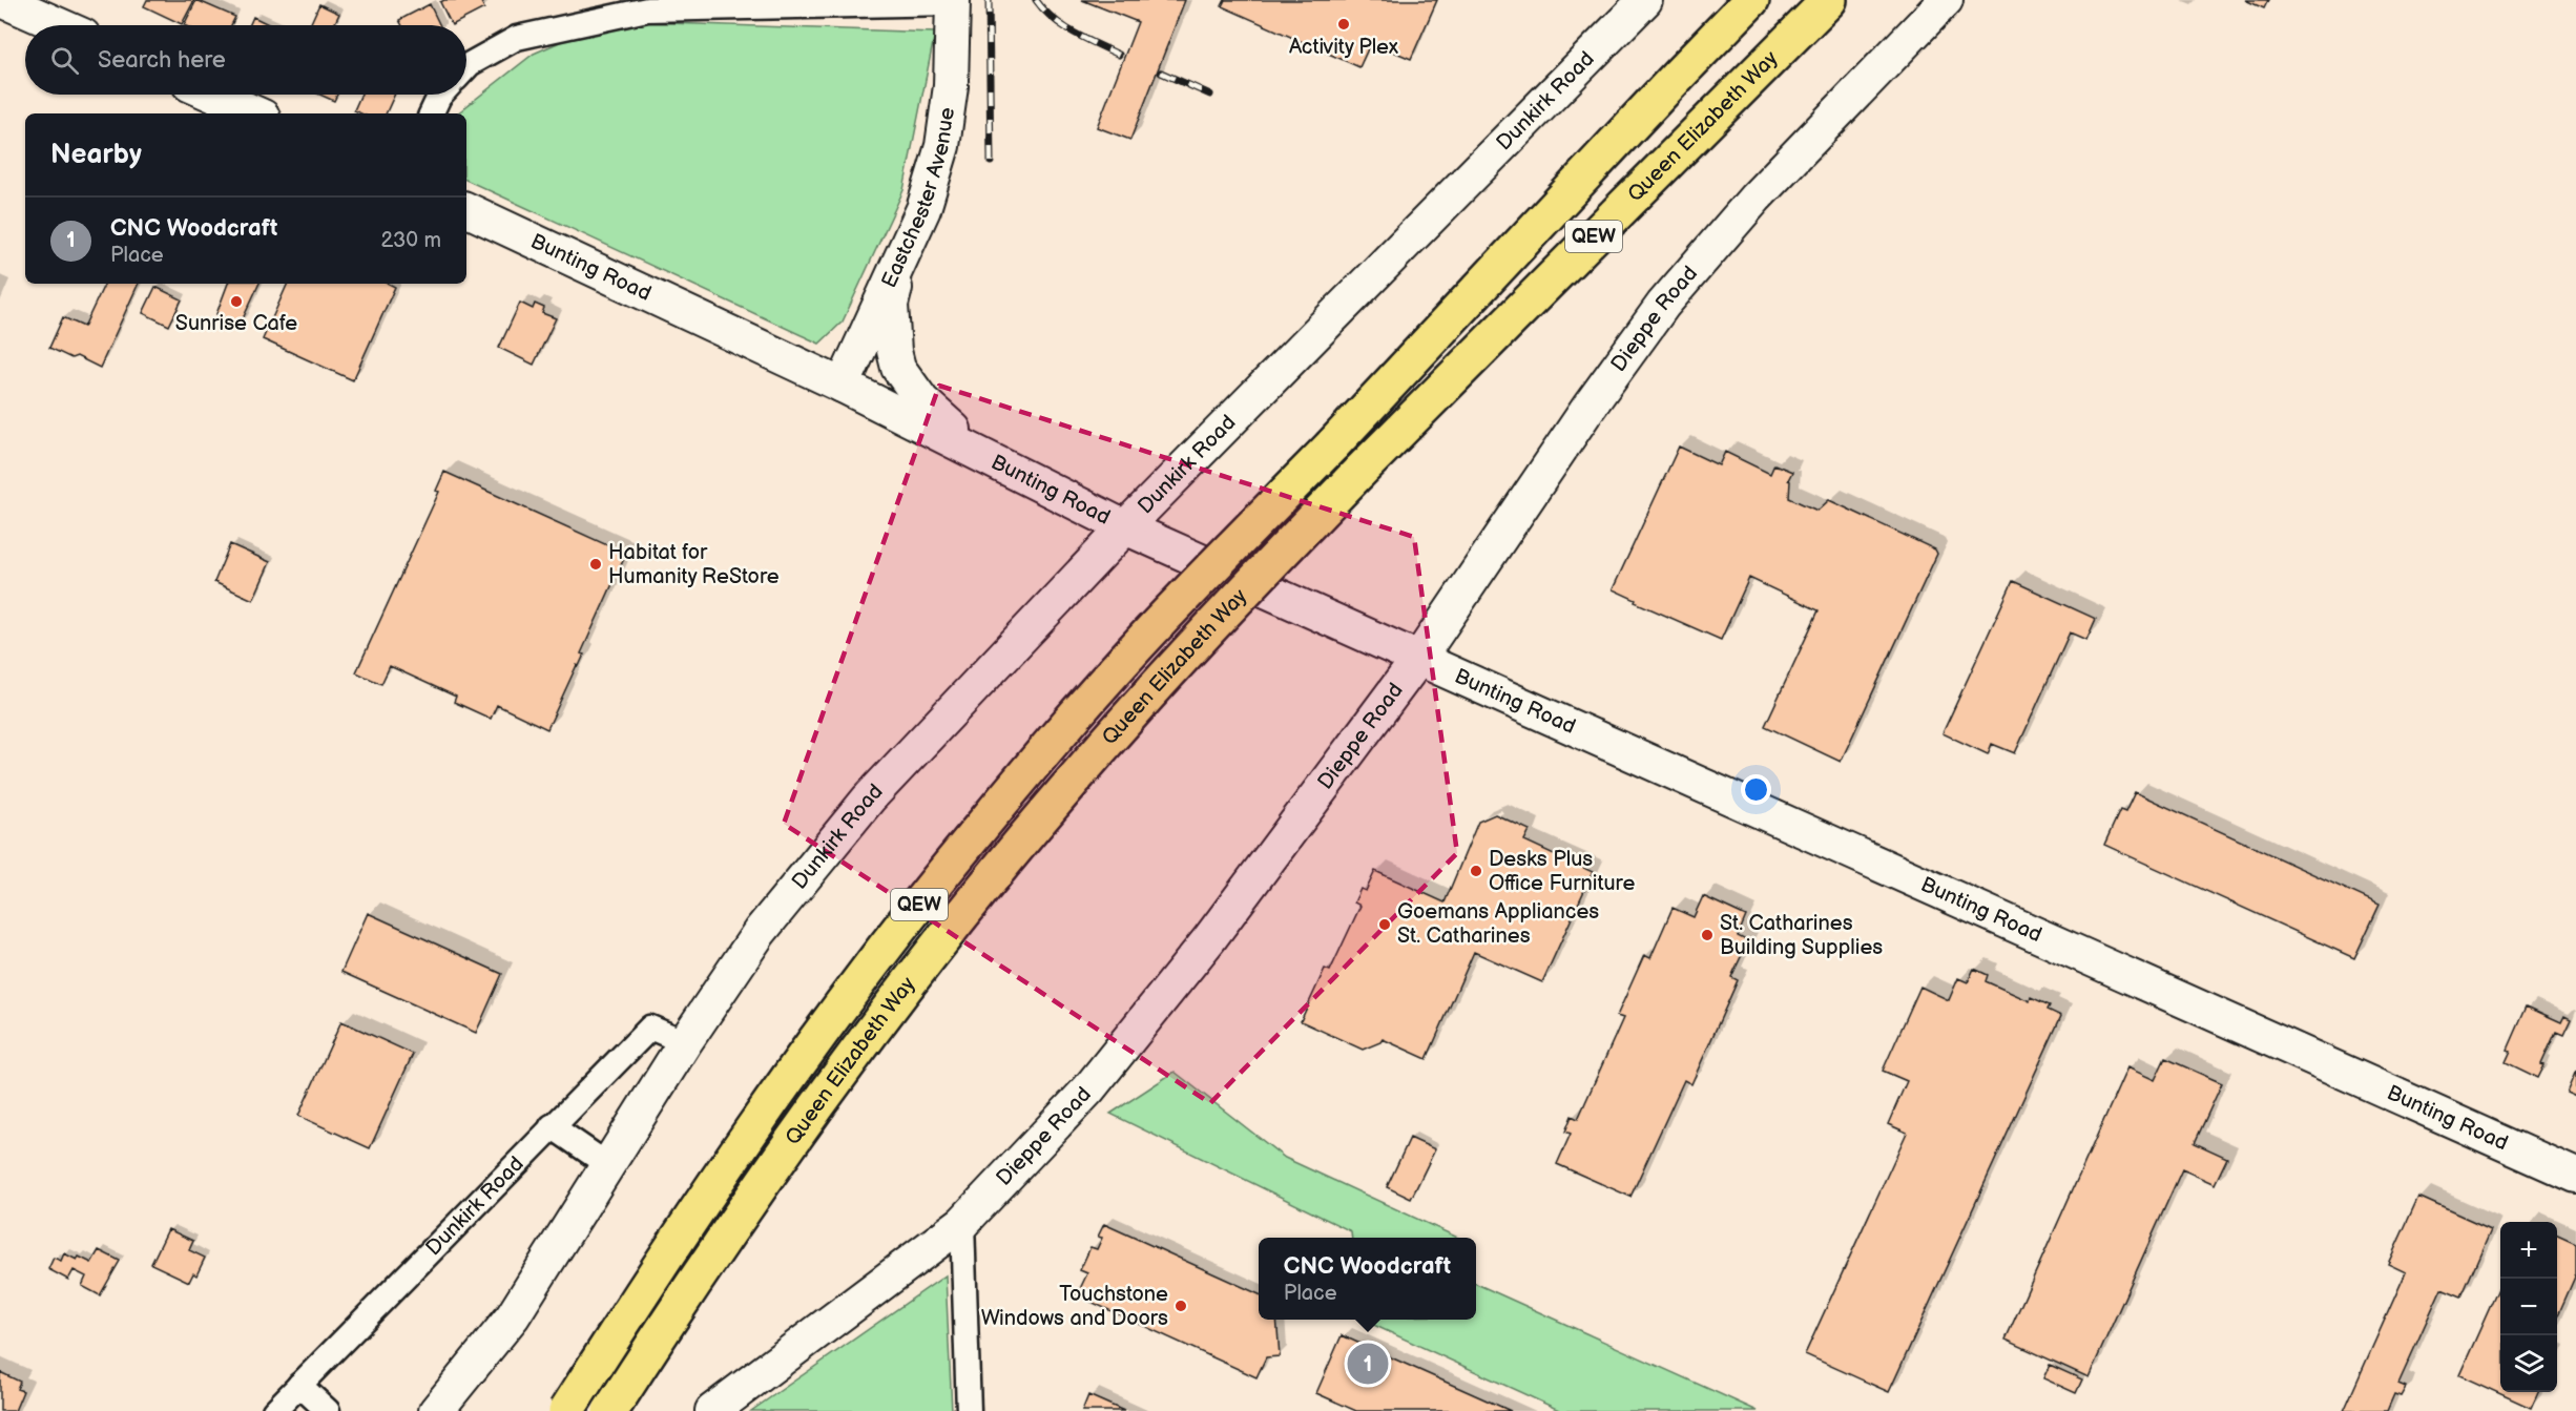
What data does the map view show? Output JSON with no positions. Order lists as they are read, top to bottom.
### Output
{
  "streets": {
    "highway": ["Queen Elizabeth Way", "QEW"],
    "street": [
      "Dunkirk Road",
      "Eastchester Avenue",
      "Bunting Road",
      "Dieppe Road"
    ]
  },
  "crossings": [
    ["Dunkirk Road", "Bunting Road"],
    ["Eastchester Avenue", "Bunting Road"],
    ["Bunting Road", "Dieppe Road"]
  ],
  "places": [
    "Activity Plex",
    "Sunrise Cafe",
    "Habitat for Humanity ReStore",
    "Desks Plus Office Furniture",
    "Goemans Appliances St. Catharines",
    "St. Catharines Building Supplies",
    "Touchstone Windows and Doors"
  ],
  "page": {
    "search": "Search here",
    "heading": "Nearby",
    "list": [
      {
        "mark": "1",
        "name": "CNC Woodcraft",
        "note": "Place",
        "value": "230 m"
      }
    ],
    "map_buttons": ["+", "−"],
    "popup": ["CNC Woodcraft", "Place"],
    "pins": "1"
  }
}
